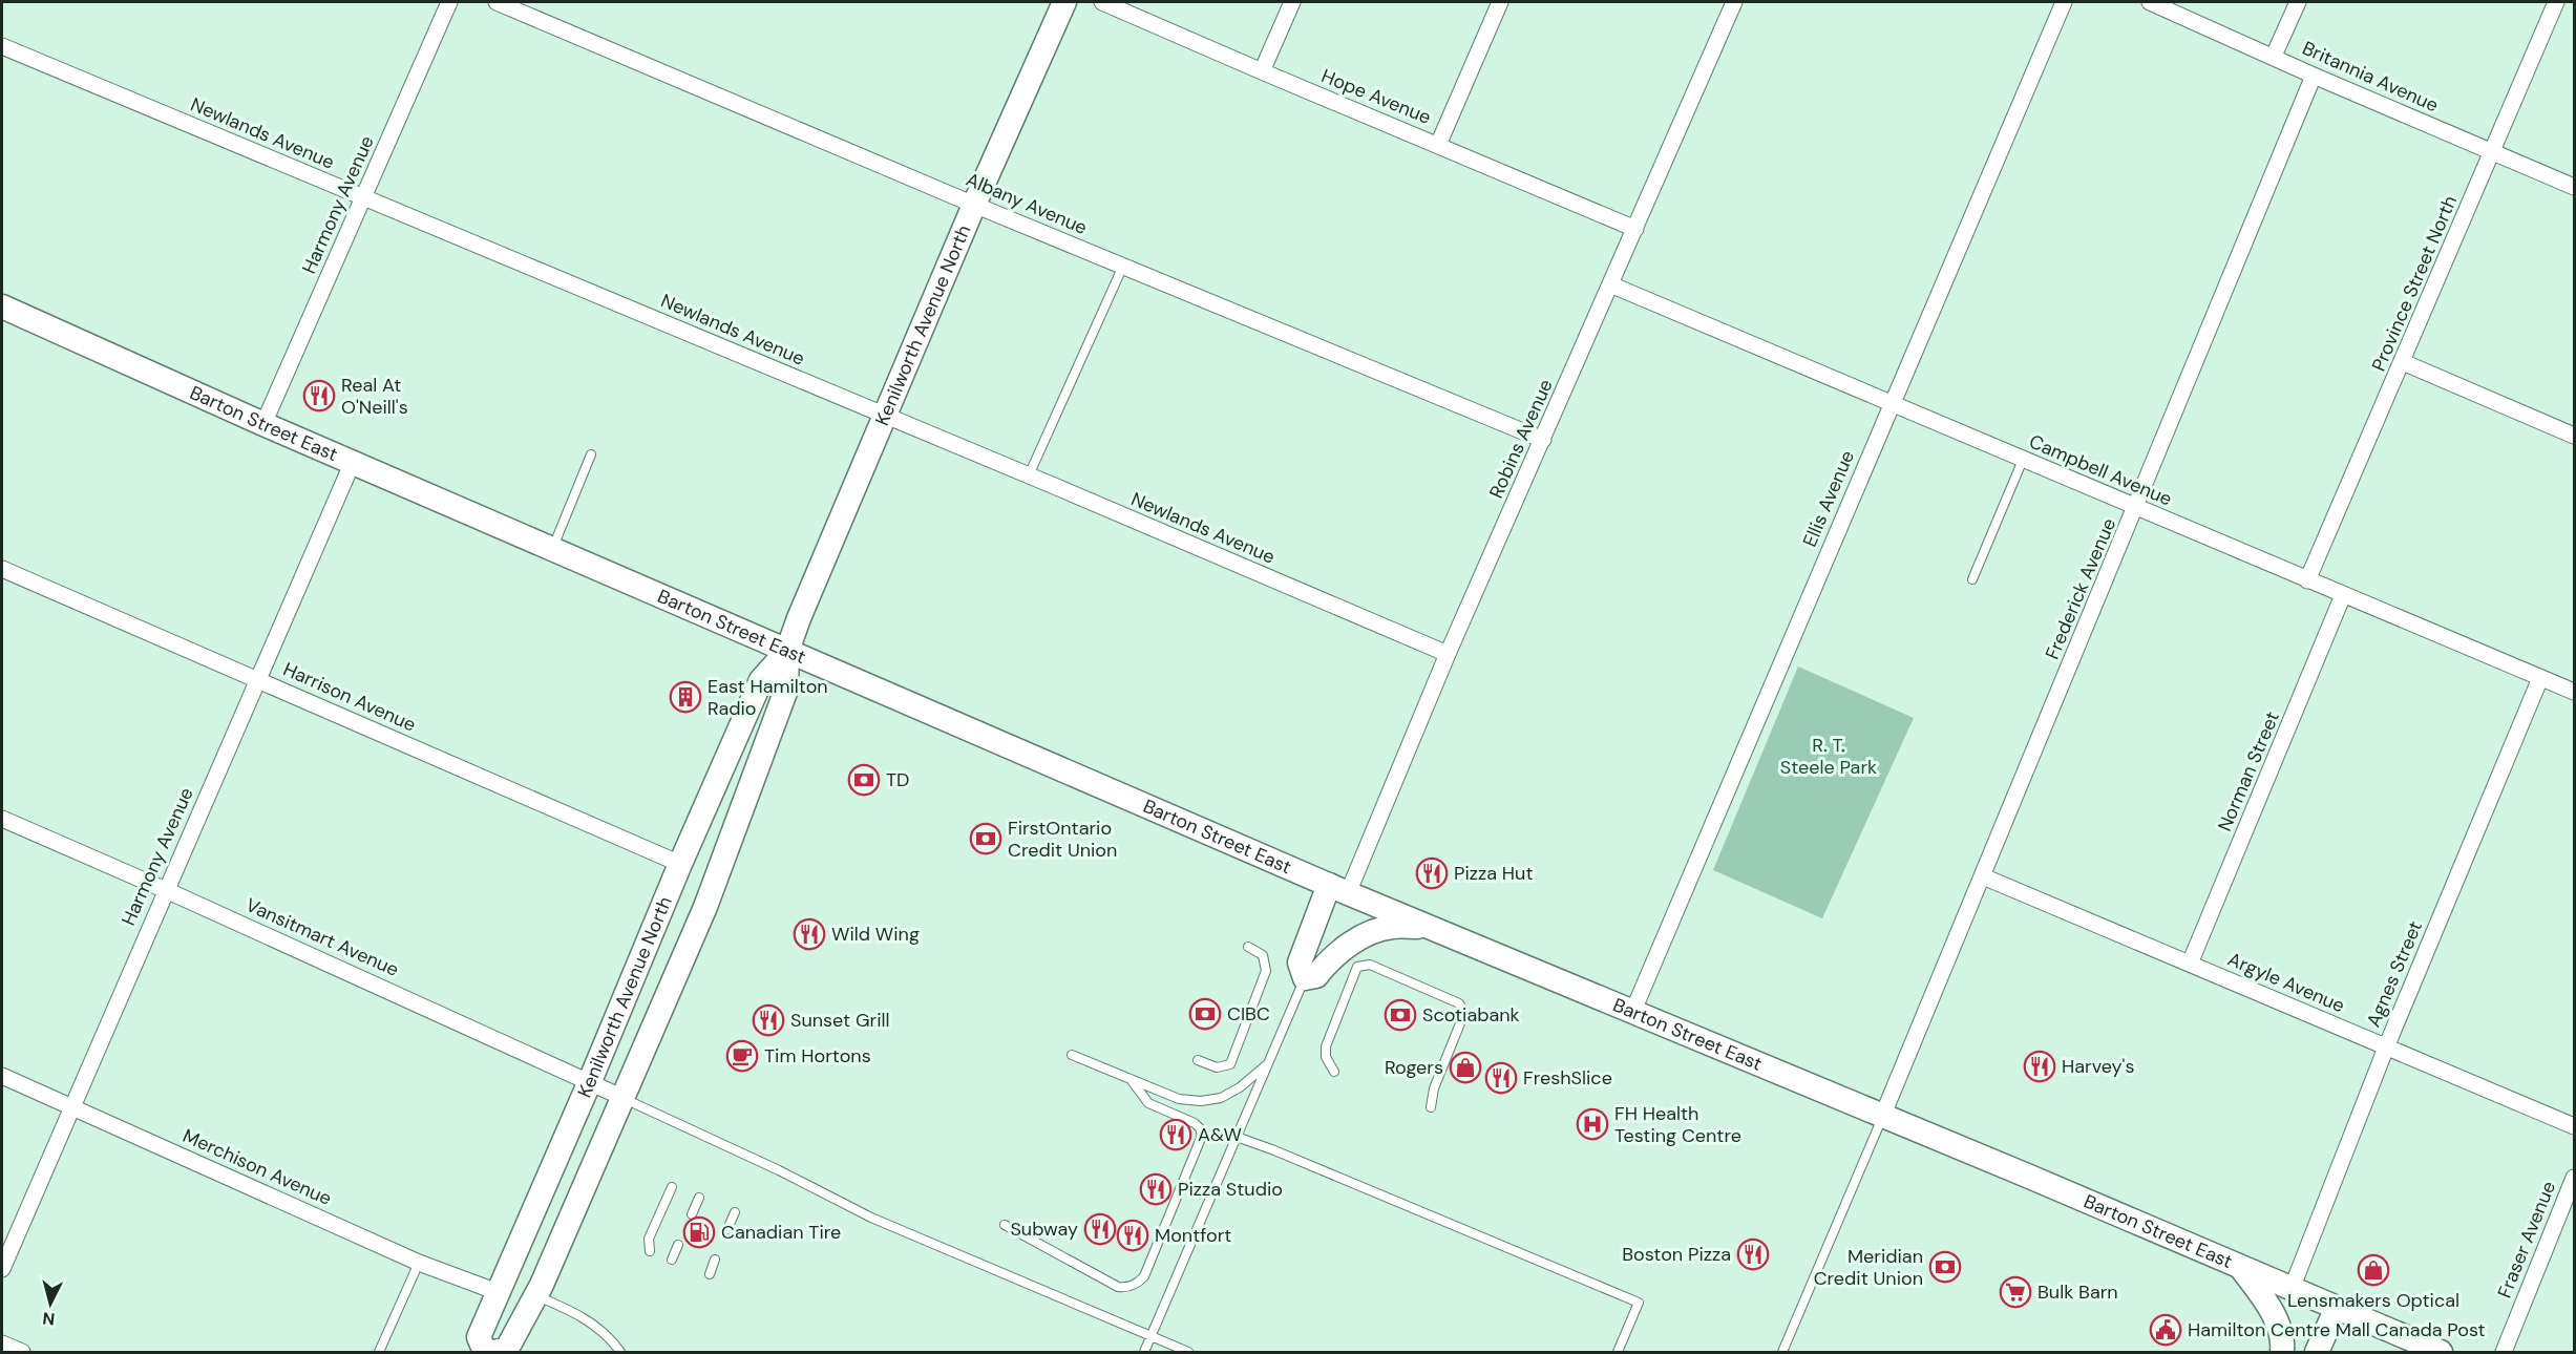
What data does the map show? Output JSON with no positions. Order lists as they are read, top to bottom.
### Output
{
  "streets": {
    "main road": ["Kenilworth Avenue North", "Barton Street East"],
    "street": [
      "Britannia Avenue",
      "Hope Avenue",
      "Newlands Avenue",
      "Albany Avenue",
      "Harmony Avenue",
      "Province Street North",
      "Robins Avenue",
      "Campbell Avenue",
      "Ellis Avenue",
      "Frederick Avenue",
      "Harrison Avenue",
      "Norman Street",
      "Vansitmart Avenue",
      "Agnes Street",
      "Argyle Avenue",
      "Merchison Avenue",
      "Fraser Avenue"
    ]
  },
  "crossings": [
    ["Britannia Avenue", "Province Street North"],
    ["Britannia Avenue", "Frederick Avenue"],
    ["Hope Avenue", "Robins Avenue"],
    ["Newlands Avenue", "Harmony Avenue"],
    ["Newlands Avenue", "Kenilworth Avenue North"],
    ["Newlands Avenue", "Robins Avenue"],
    ["Albany Avenue", "Kenilworth Avenue North"],
    ["Albany Avenue", "Robins Avenue"],
    ["Harmony Avenue", "Barton Street East"],
    ["Harmony Avenue", "Harrison Avenue"],
    ["Harmony Avenue", "Vansitmart Avenue"],
    ["Harmony Avenue", "Merchison Avenue"],
    ["Province Street North", "Campbell Avenue"],
    ["Kenilworth Avenue North", "Barton Street East"],
    ["Kenilworth Avenue North", "Harrison Avenue"],
    ["Kenilworth Avenue North", "Vansitmart Avenue"],
    ["Kenilworth Avenue North", "Merchison Avenue"],
    ["Barton Street East", "Robins Avenue"],
    ["Barton Street East", "Ellis Avenue"],
    ["Barton Street East", "Frederick Avenue"],
    ["Barton Street East", "Agnes Street"],
    ["Robins Avenue", "Campbell Avenue"],
    ["Campbell Avenue", "Ellis Avenue"],
    ["Campbell Avenue", "Frederick Avenue"],
    ["Campbell Avenue", "Norman Street"],
    ["Campbell Avenue", "Agnes Street"],
    ["Frederick Avenue", "Argyle Avenue"],
    ["Norman Street", "Argyle Avenue"],
    ["Agnes Street", "Argyle Avenue"]
  ],
  "parks": ["R. T. Steele Park"],
  "places": {
    "restaurant": [
      "Real At O'Neill's",
      "Pizza Hut",
      "Wild Wing",
      "Sunset Grill",
      "Harvey's",
      "FreshSlice",
      "A&W",
      "Pizza Studio",
      "Subway",
      "Montfort",
      "Boston Pizza"
    ],
    "building": ["East Hamilton Radio"],
    "bank": [
      "TD",
      "FirstOntario Credit Union",
      "CIBC",
      "Scotiabank",
      "Meridian Credit Union"
    ],
    "cafe": ["Tim Hortons"],
    "shop": ["Rogers", "Lensmakers Optical"],
    "hospital": ["FH Health Testing Centre"],
    "fuel station": ["Canadian Tire"],
    "supermarket": ["Bulk Barn"],
    "public building": ["Hamilton Centre Mall Canada Post"]
  },
  "north": "bottom"
}
